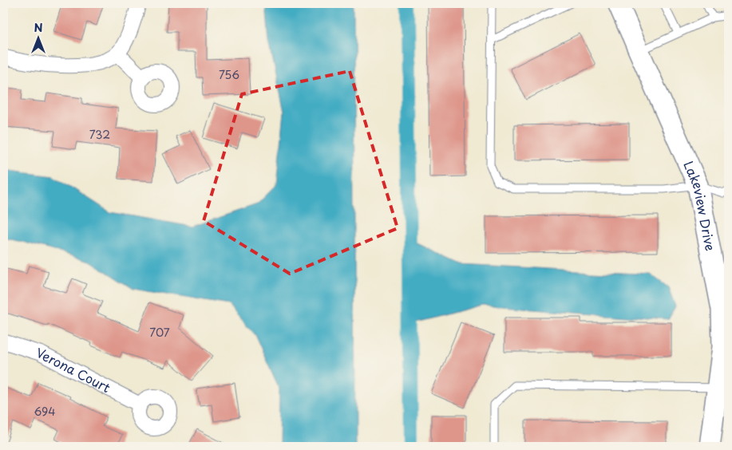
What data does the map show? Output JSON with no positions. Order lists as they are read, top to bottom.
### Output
{
  "streets": {
    "street": ["Lakeview Drive", "Verona Court"]
  },
  "house_numbers": [
    "756",
    "732",
    "707",
    "694"
  ],
  "north": "top"
}
